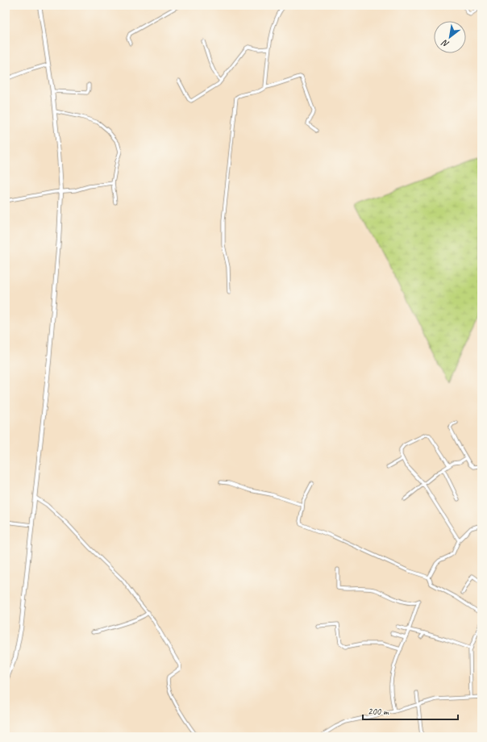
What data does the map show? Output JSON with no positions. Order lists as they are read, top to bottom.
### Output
{
  "scale_bar": "200 m",
  "north": "bottom left"
}
